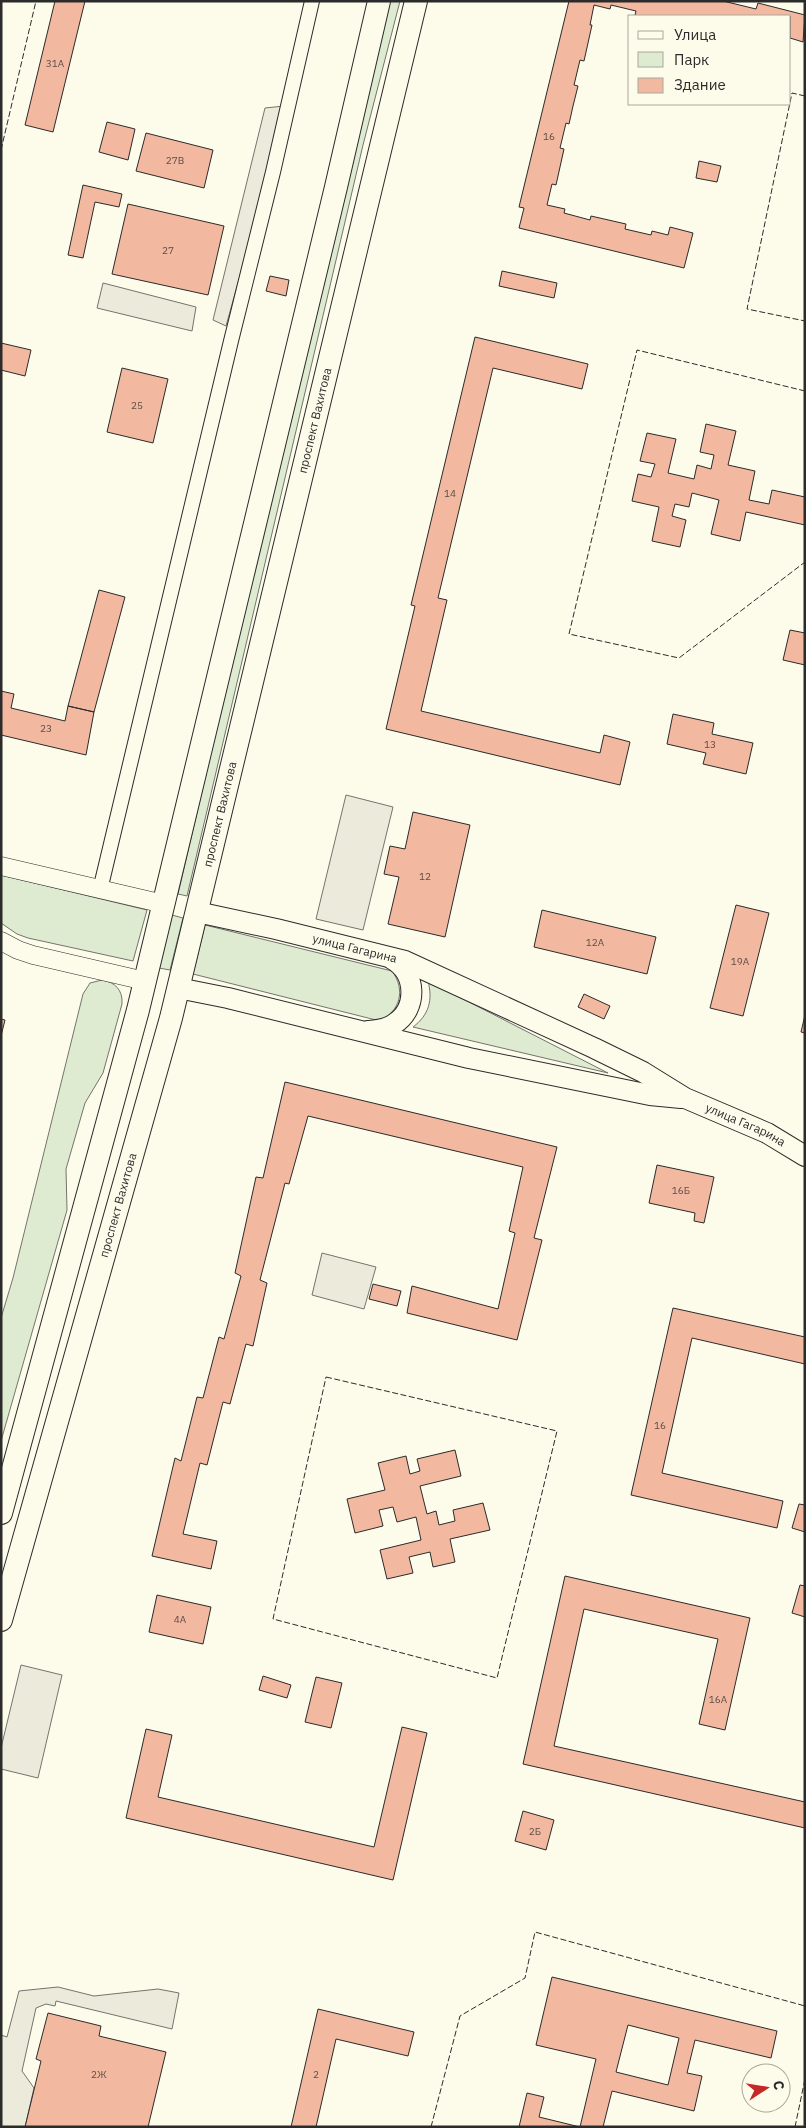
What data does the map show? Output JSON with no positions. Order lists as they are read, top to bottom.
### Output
{
  "streets": {
    "main road": ["проспект Вахитова", "улица Гагарина"]
  },
  "crossings": [
    ["проспект Вахитова", "улица Гагарина"]
  ],
  "house_numbers": [
    "31А",
    "16",
    "27В",
    "27",
    "25",
    "14",
    "23",
    "13",
    "12",
    "12А",
    "19А",
    "16Б",
    "16",
    "4А",
    "16А",
    "2Б",
    "2Ж",
    "2"
  ],
  "legend": ["Улица", "Парк", "Здание"],
  "north": "right"
}
